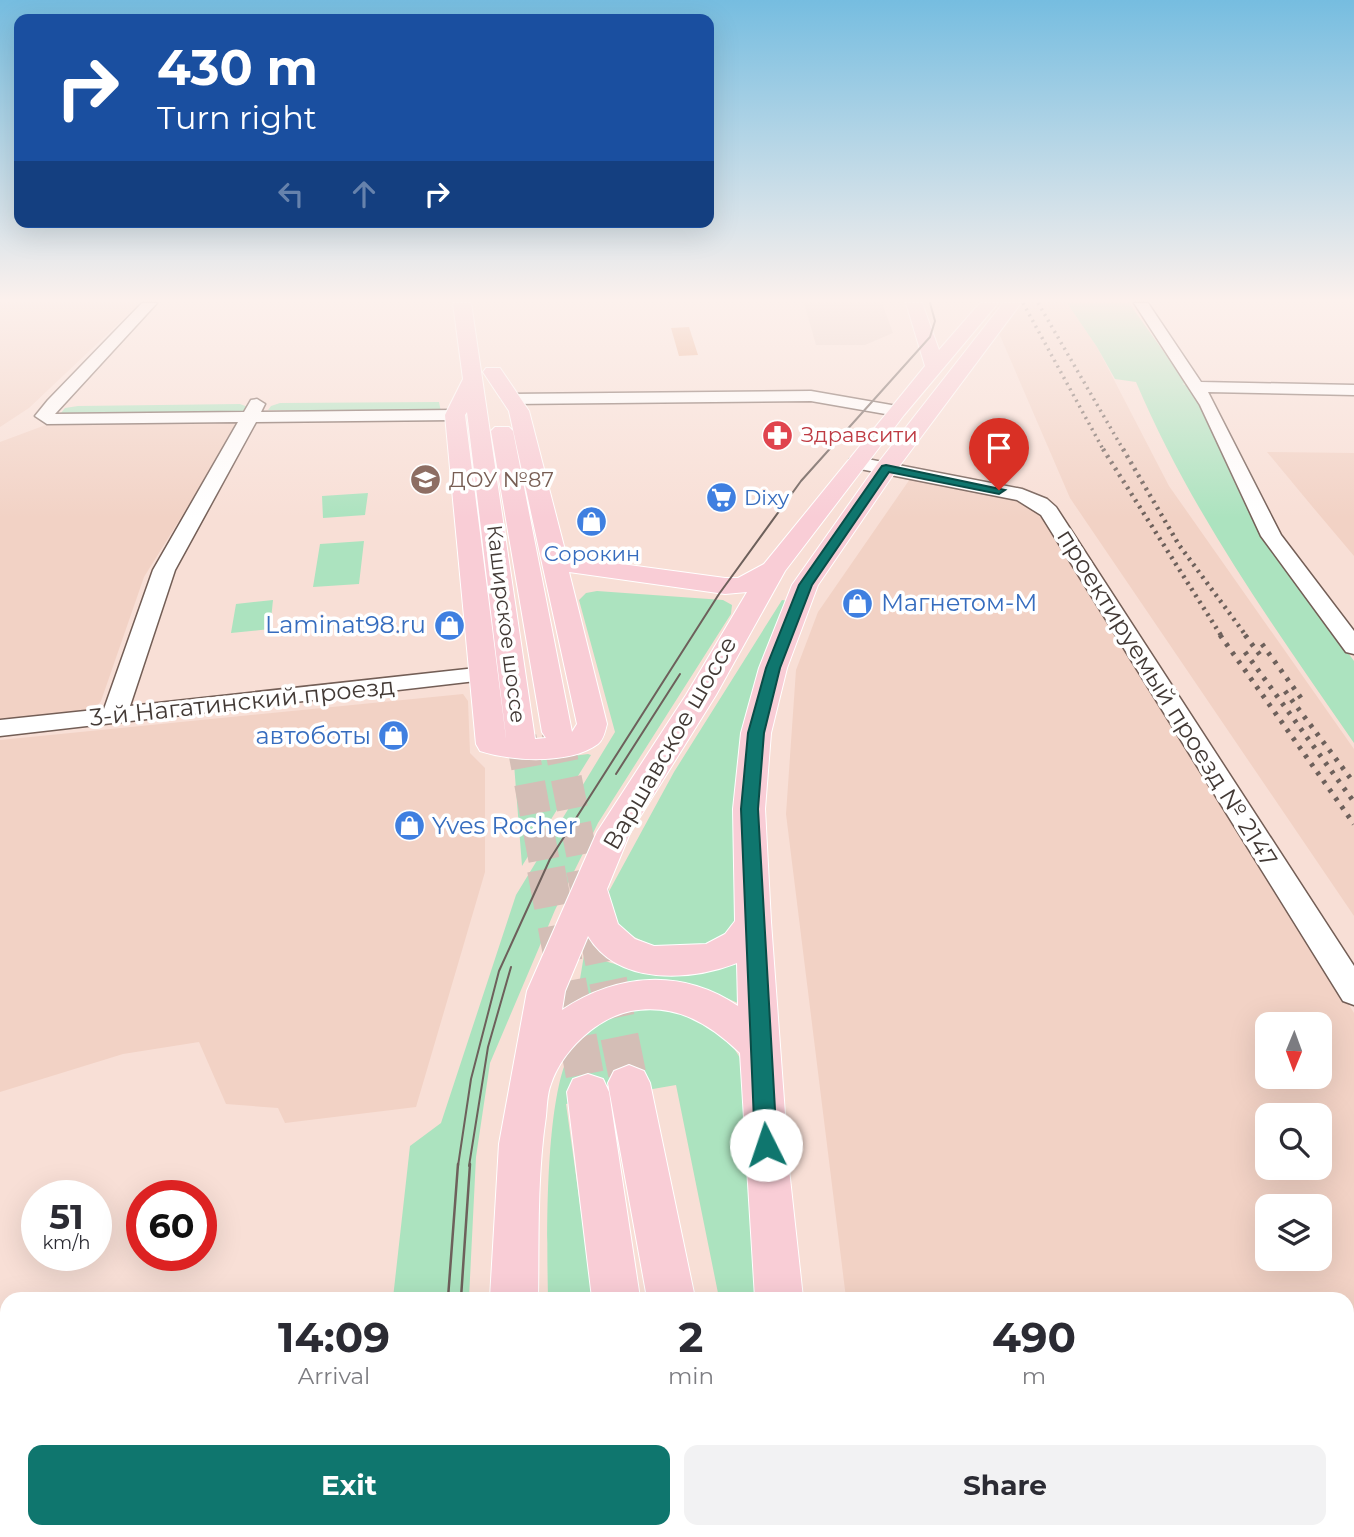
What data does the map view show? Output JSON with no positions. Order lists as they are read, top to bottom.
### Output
{
  "streets": {
    "main road": ["Каширское шоссе", "Варшавское шоссе"],
    "street": ["проектируемый проезд № 2147", "3-й Нагатинский проезд"]
  },
  "crossings": [
    ["проектируемый проезд № 2147", "Варшавское шоссе"]
  ],
  "places": {
    "pharmacy": ["Здравсити"],
    "school or university": ["ДОУ №87"],
    "supermarket": ["Dixy"],
    "shop": [
      "Сорокин",
      "Магнетом-М",
      "Laminat98.ru",
      "автоботы",
      "Yves Rocher"
    ]
  },
  "north": "bottom",
  "page": {
    "turn": ["430 m", "Turn right"],
    "speed": "51 km/h",
    "limit": "60",
    "eta": [
      "14:09",
      "Arrival",
      "2",
      "min",
      "490",
      "m"
    ],
    "buttons": ["Exit", "Share"]
  }
}
